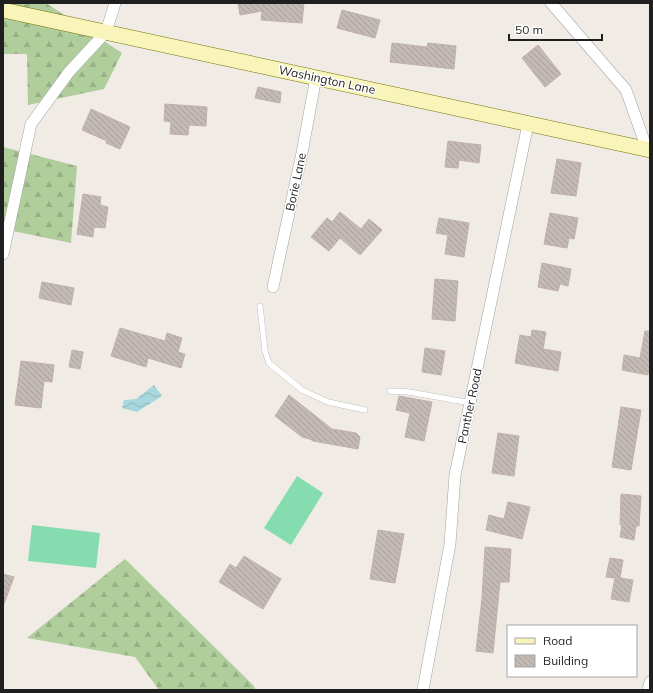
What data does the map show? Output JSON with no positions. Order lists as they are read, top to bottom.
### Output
{
  "streets": {
    "main road": ["Washington Lane"],
    "street": ["Borie Lane", "Panther Road"]
  },
  "crossings": [
    ["Washington Lane", "Borie Lane"],
    ["Washington Lane", "Panther Road"]
  ],
  "legend": ["Road", "Building"],
  "scale_bar": "50 m"
}
